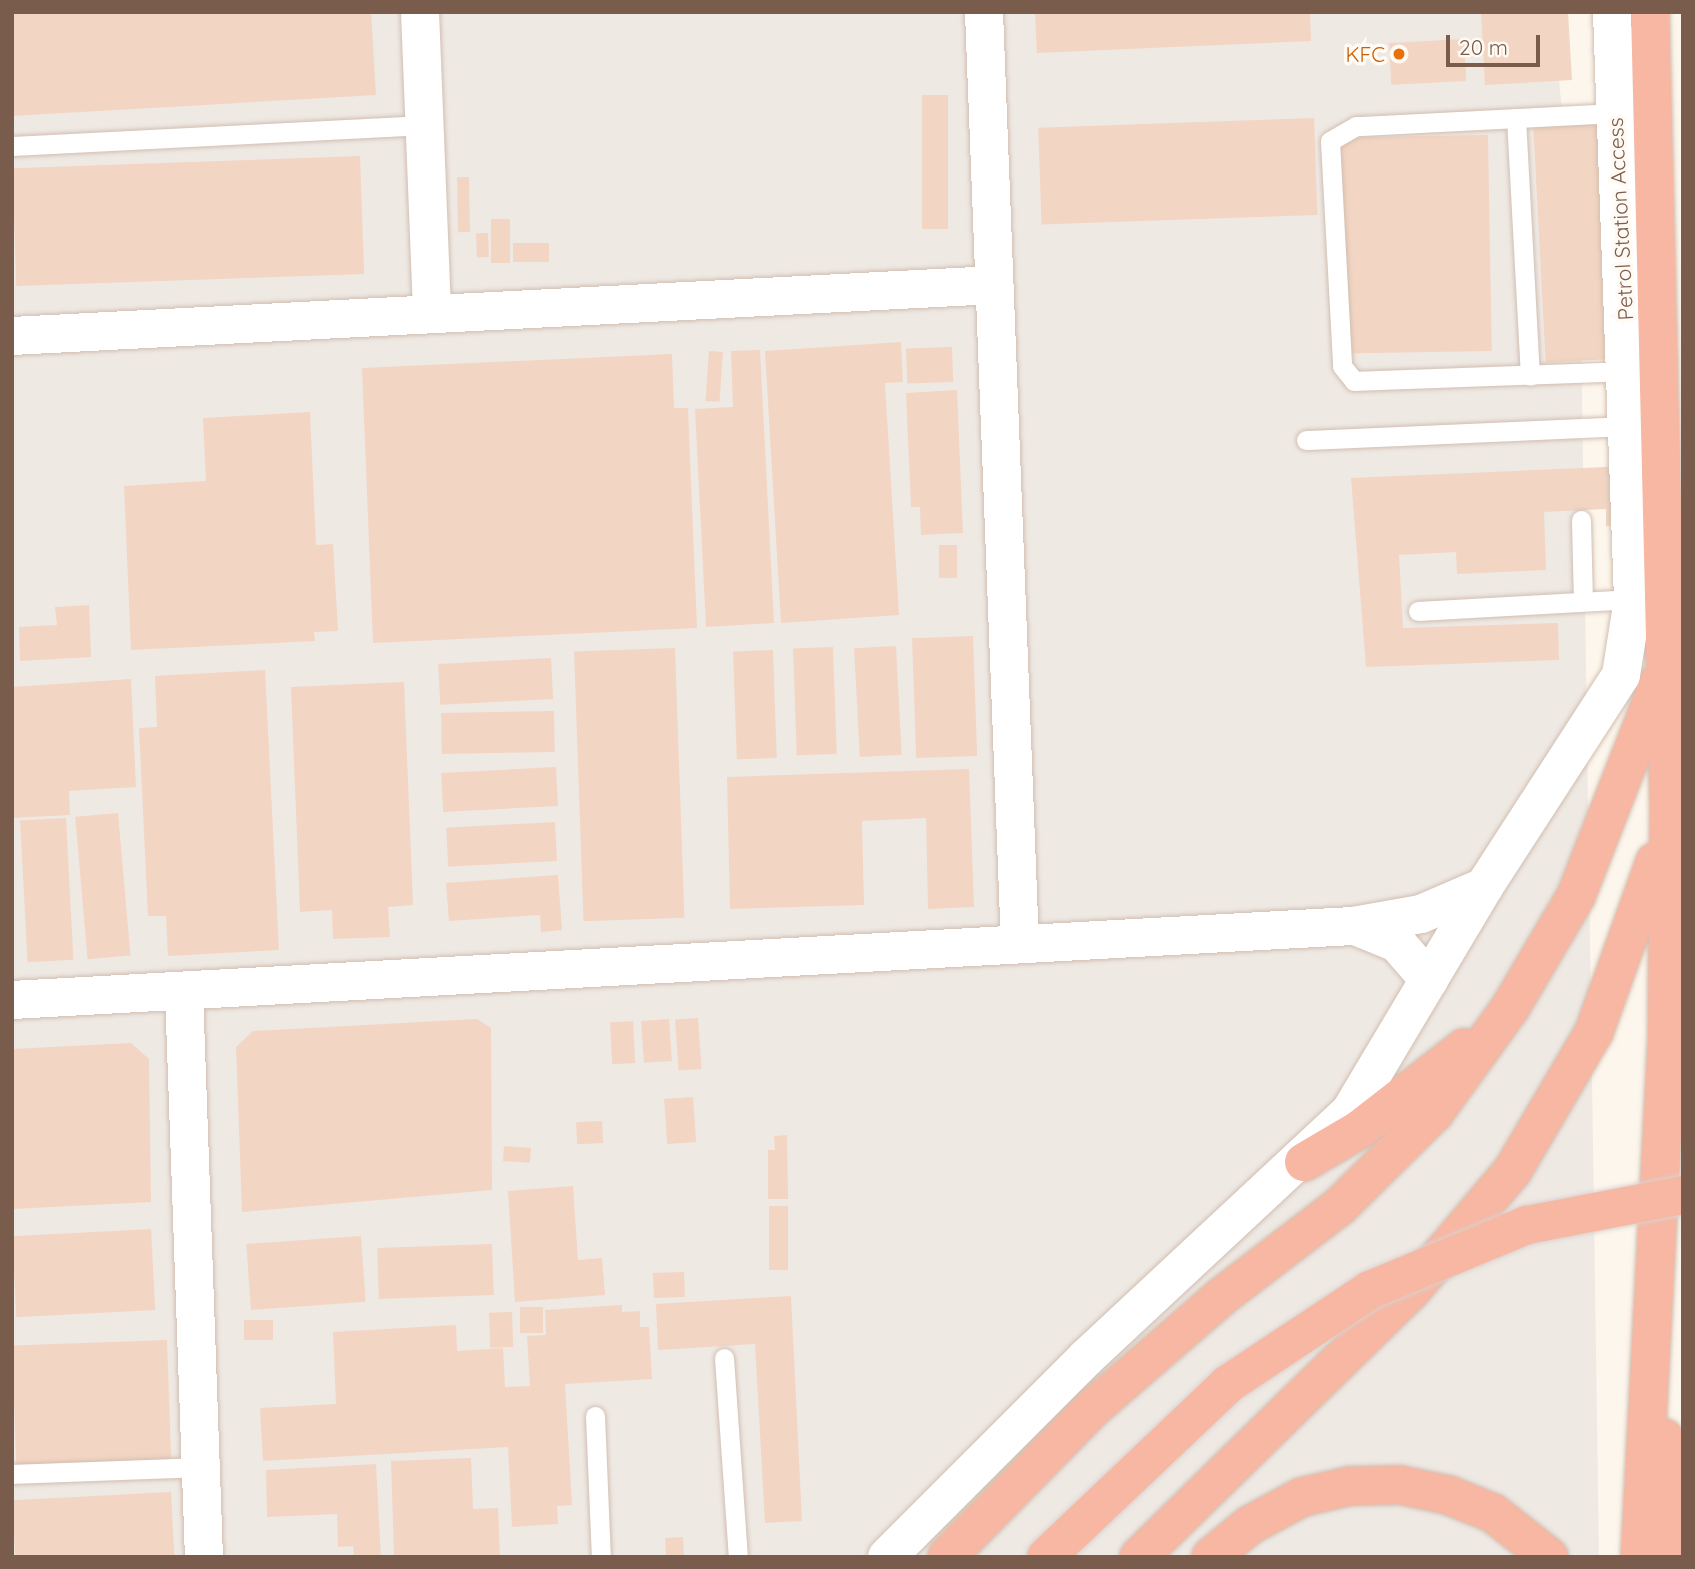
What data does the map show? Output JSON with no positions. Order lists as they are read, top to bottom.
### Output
{
  "streets": {
    "street": ["Petrol Station Access"]
  },
  "places": ["KFC"],
  "scale_bar": "20 m"
}
